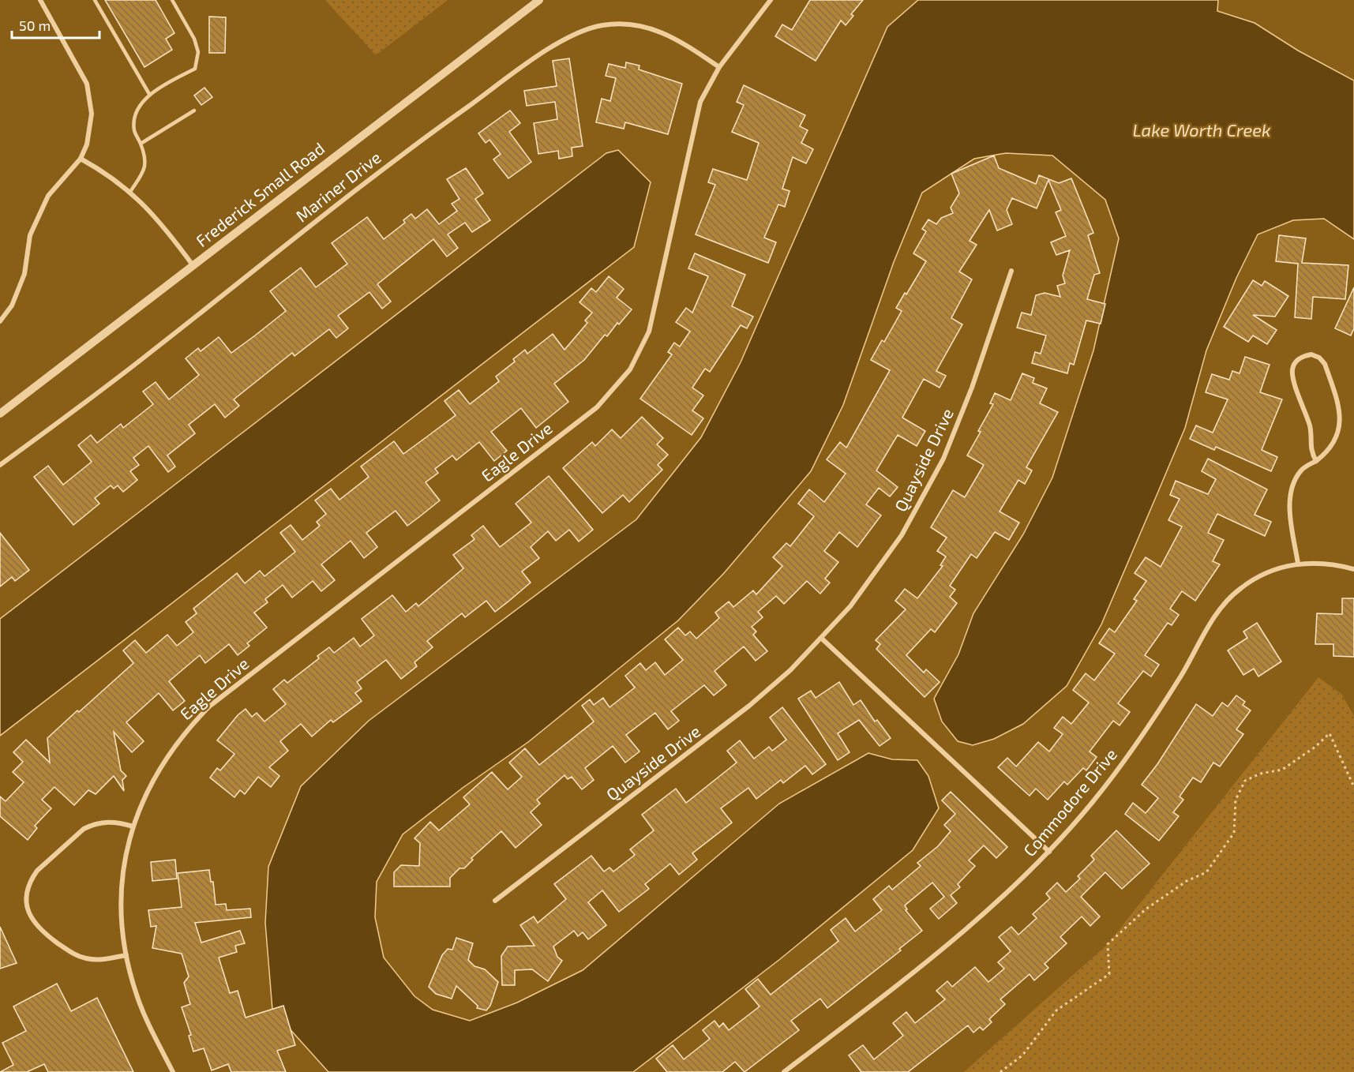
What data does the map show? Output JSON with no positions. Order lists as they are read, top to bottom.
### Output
{
  "streets": {
    "street": [
      "Mariner Drive",
      "Frederick Small Road",
      "Eagle Drive",
      "Quayside Drive",
      "Commodore Drive"
    ]
  },
  "crossings": [
    ["Mariner Drive", "Eagle Drive"]
  ],
  "water": ["Lake Worth Creek"],
  "scale_bar": "50 m"
}
